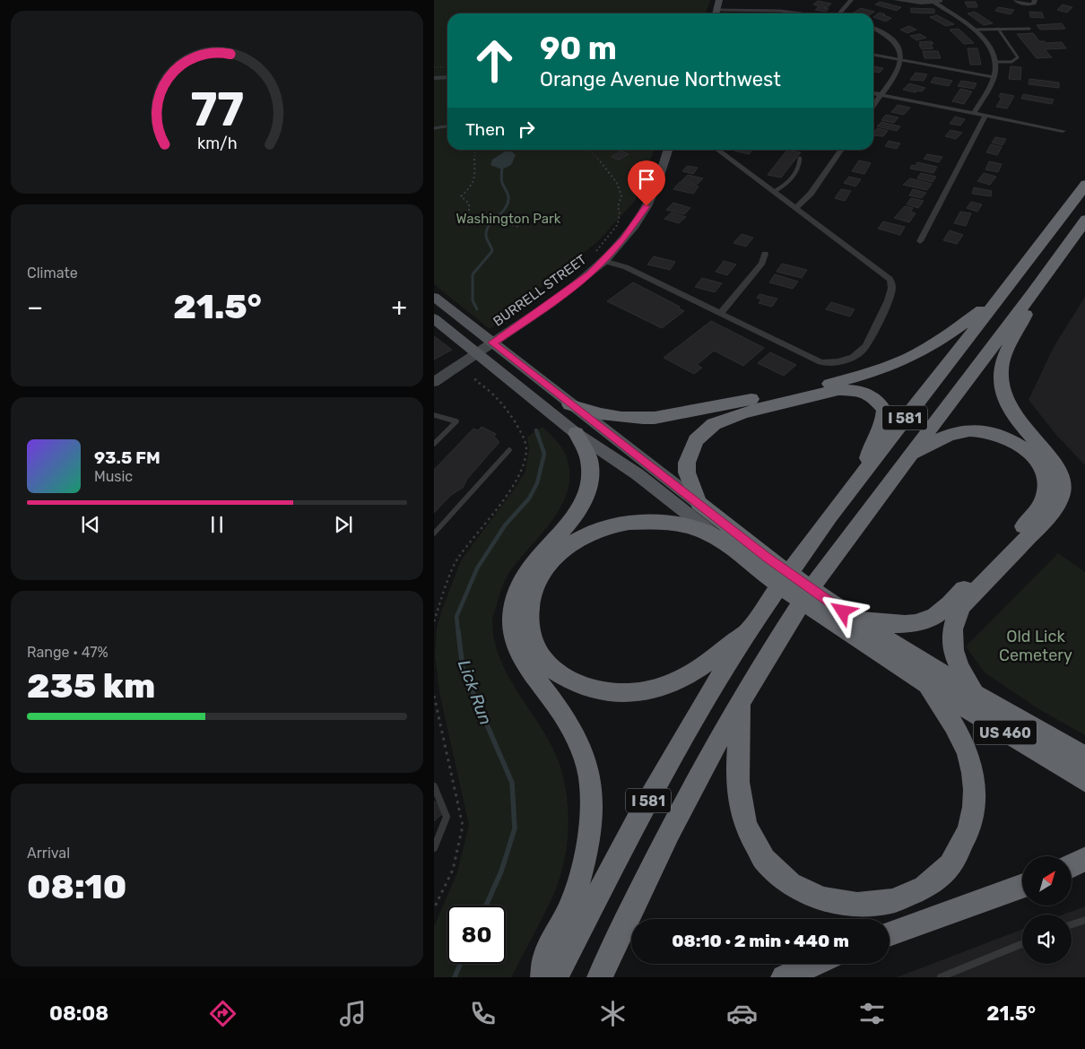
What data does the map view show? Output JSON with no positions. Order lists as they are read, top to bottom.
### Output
{
  "streets": {
    "highway": ["I 581", "US 460"],
    "street": ["BURRELL STREET"]
  },
  "crossings": [
    ["BURRELL STREET", "US 460"]
  ],
  "water": ["Lick Run"],
  "parks": ["Washington Park", "Old Lick Cemetery"],
  "north": "top right",
  "page": {
    "turn": ["90 m", "Orange Avenue Northwest"],
    "then": "Then",
    "tile": [
      "Climate",
      ["Range · 47%", "235 km"],
      ["Arrival", "08:10"]
    ],
    "heat": ["−", "21.5°", "+"],
    "song": ["93.5 FM", "Music"],
    "limit": "80",
    "trip": "08:10 · 2 min · 440 m",
    "tabs": ["08:08", "21.5°"],
    "gauge": ["77", "km/h"]
  }
}
